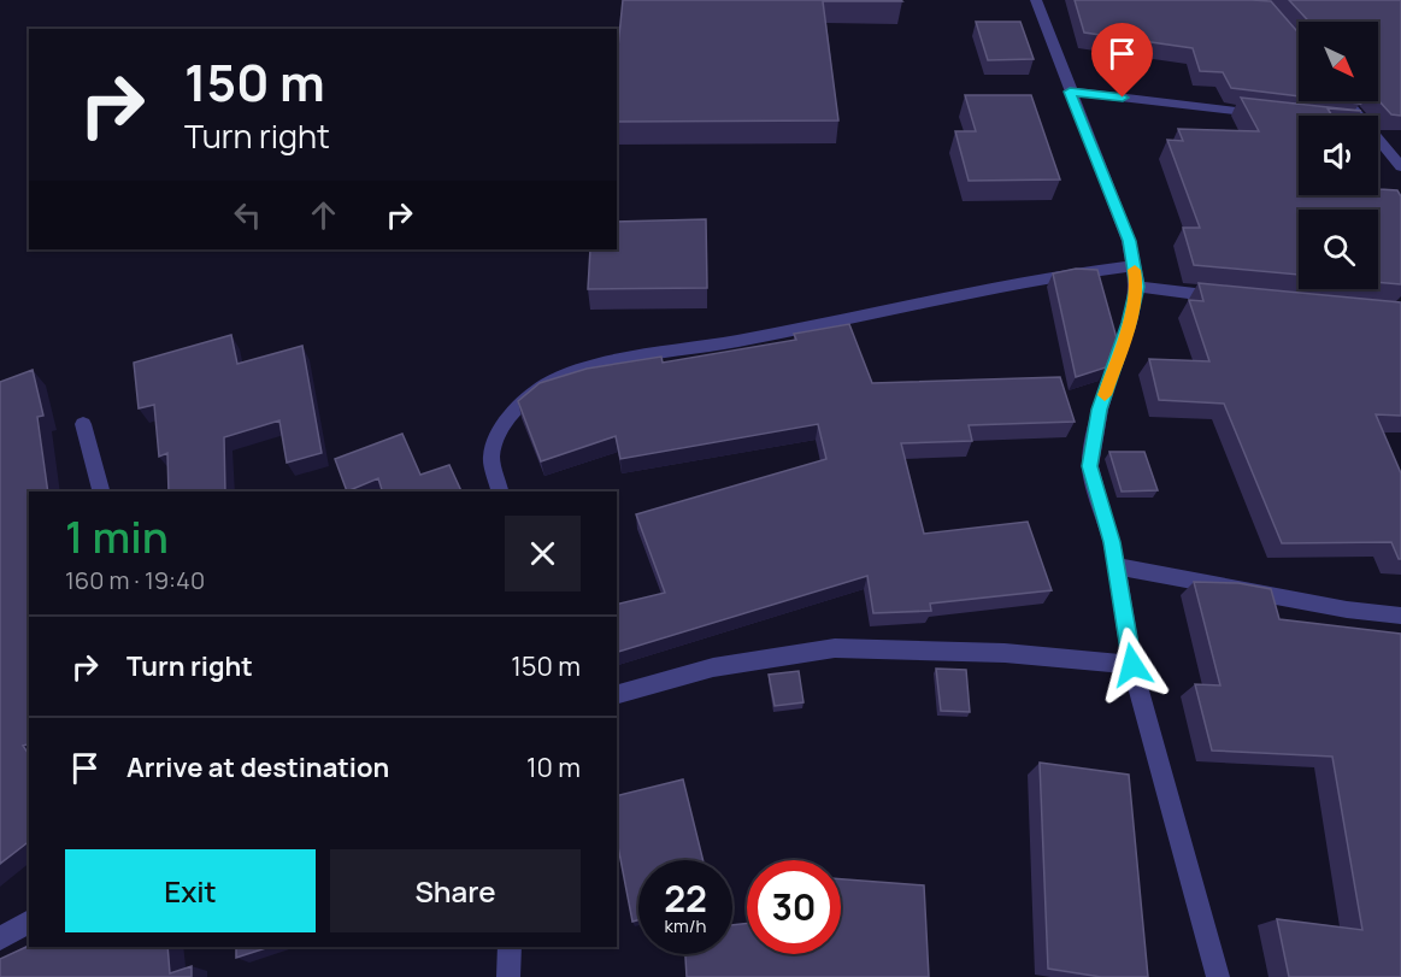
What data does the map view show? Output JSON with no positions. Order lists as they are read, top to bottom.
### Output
{
  "north": "bottom right",
  "page": {
    "turn": ["150 m", "Turn right"],
    "heading": ["1 min", "160 m · 19:40"],
    "list": [
      {
        "name": "Turn right",
        "value": "150 m"
      },
      {
        "name": "Arrive at destination",
        "value": "10 m"
      }
    ],
    "buttons": ["Exit", "Share"],
    "speed": "22 km/h",
    "limit": "30"
  }
}
